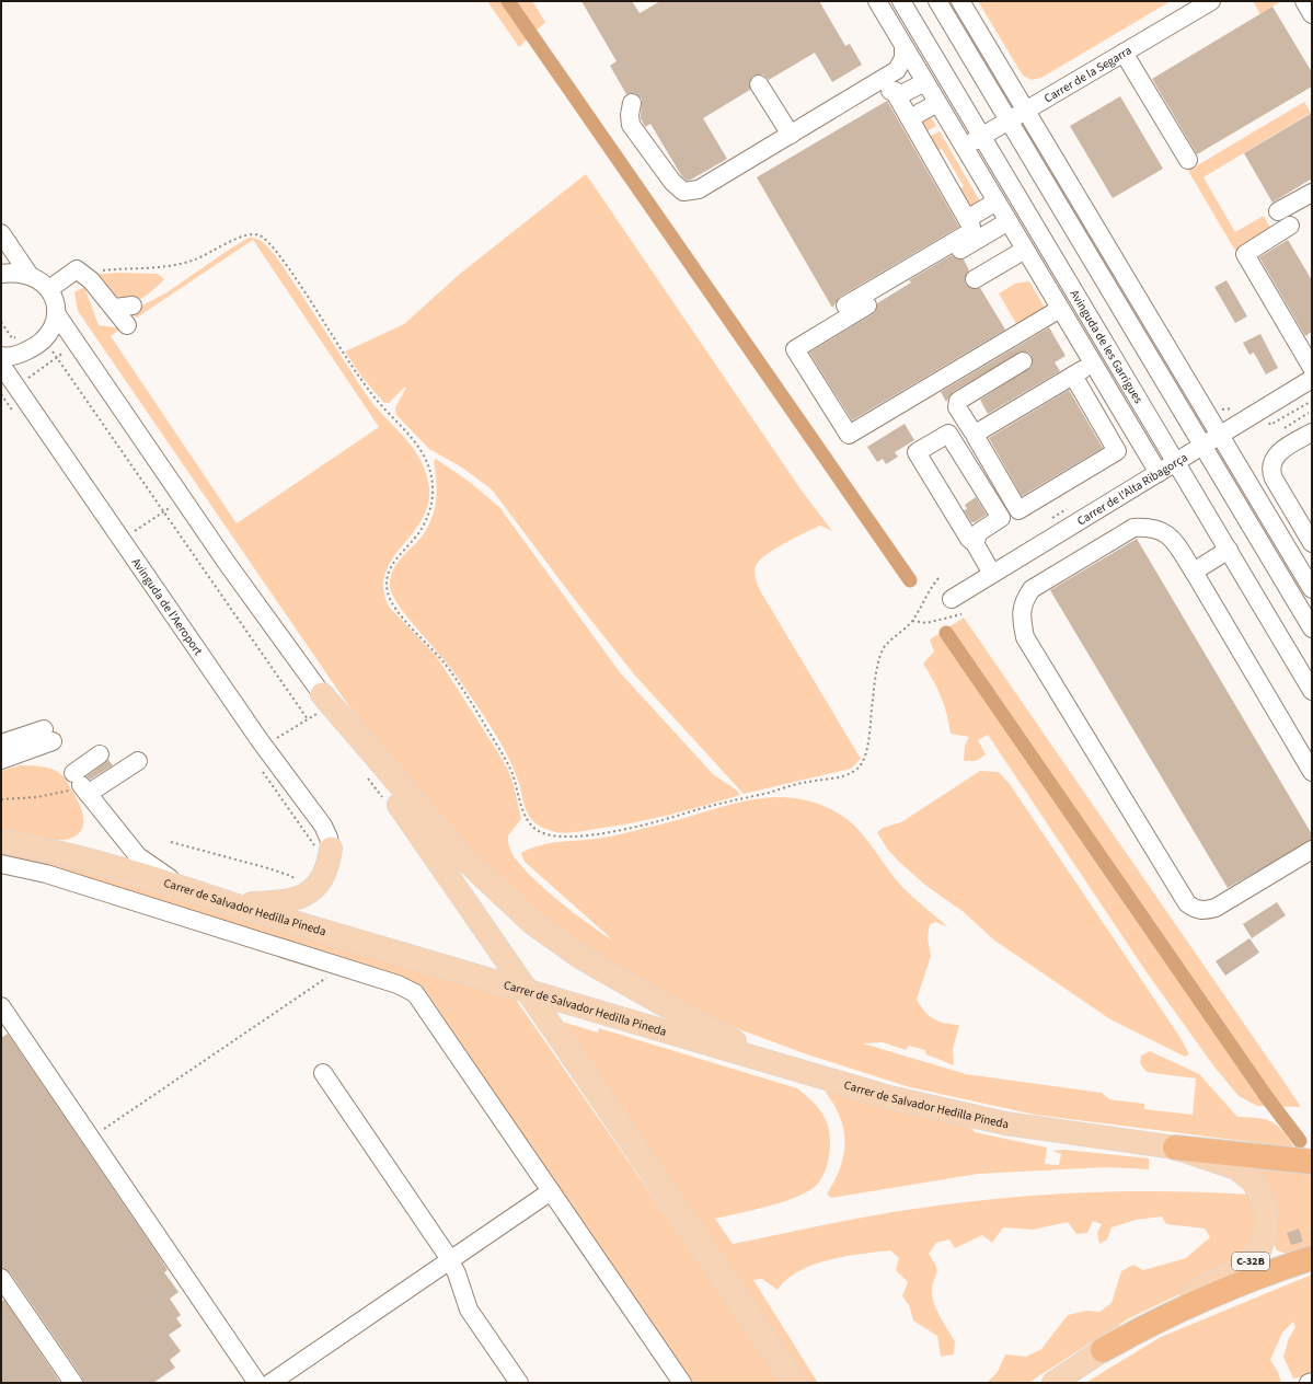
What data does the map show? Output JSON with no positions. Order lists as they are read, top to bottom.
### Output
{
  "streets": {
    "highway": ["C-32B"],
    "main road": ["Carrer de Salvador Hedilla Pineda"],
    "street": [
      "Carrer de la Segarra",
      "Avinguda de les Garrigues",
      "Carrer de l'Alta Ribagorça",
      "Avinguda de l'Aeroport"
    ]
  },
  "crossings": [
    ["Carrer de la Segarra", "Avinguda de les Garrigues"],
    ["Avinguda de les Garrigues", "Carrer de l'Alta Ribagorça"],
    ["Carrer de Salvador Hedilla Pineda", "C-32B"]
  ]
}
